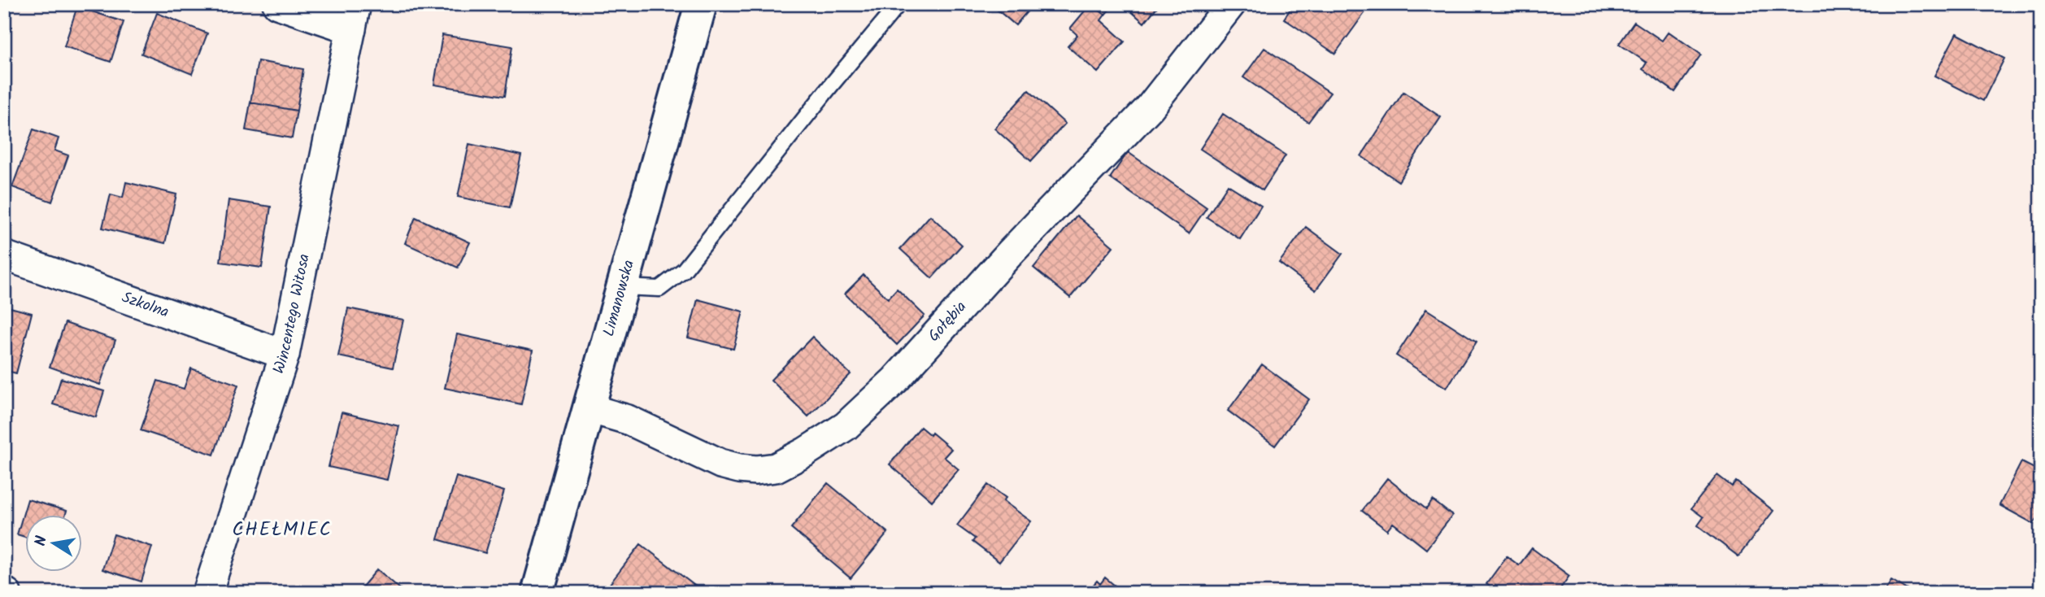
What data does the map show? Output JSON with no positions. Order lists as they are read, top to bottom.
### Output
{
  "streets": {
    "main road": ["Limanowska"],
    "street": ["Szkolna", "Wincentego Witosa", "Gołębia"]
  },
  "crossings": [
    ["Limanowska", "Gołębia"],
    ["Szkolna", "Wincentego Witosa"]
  ],
  "districts": ["CHEŁMIEC"],
  "north": "left"
}
